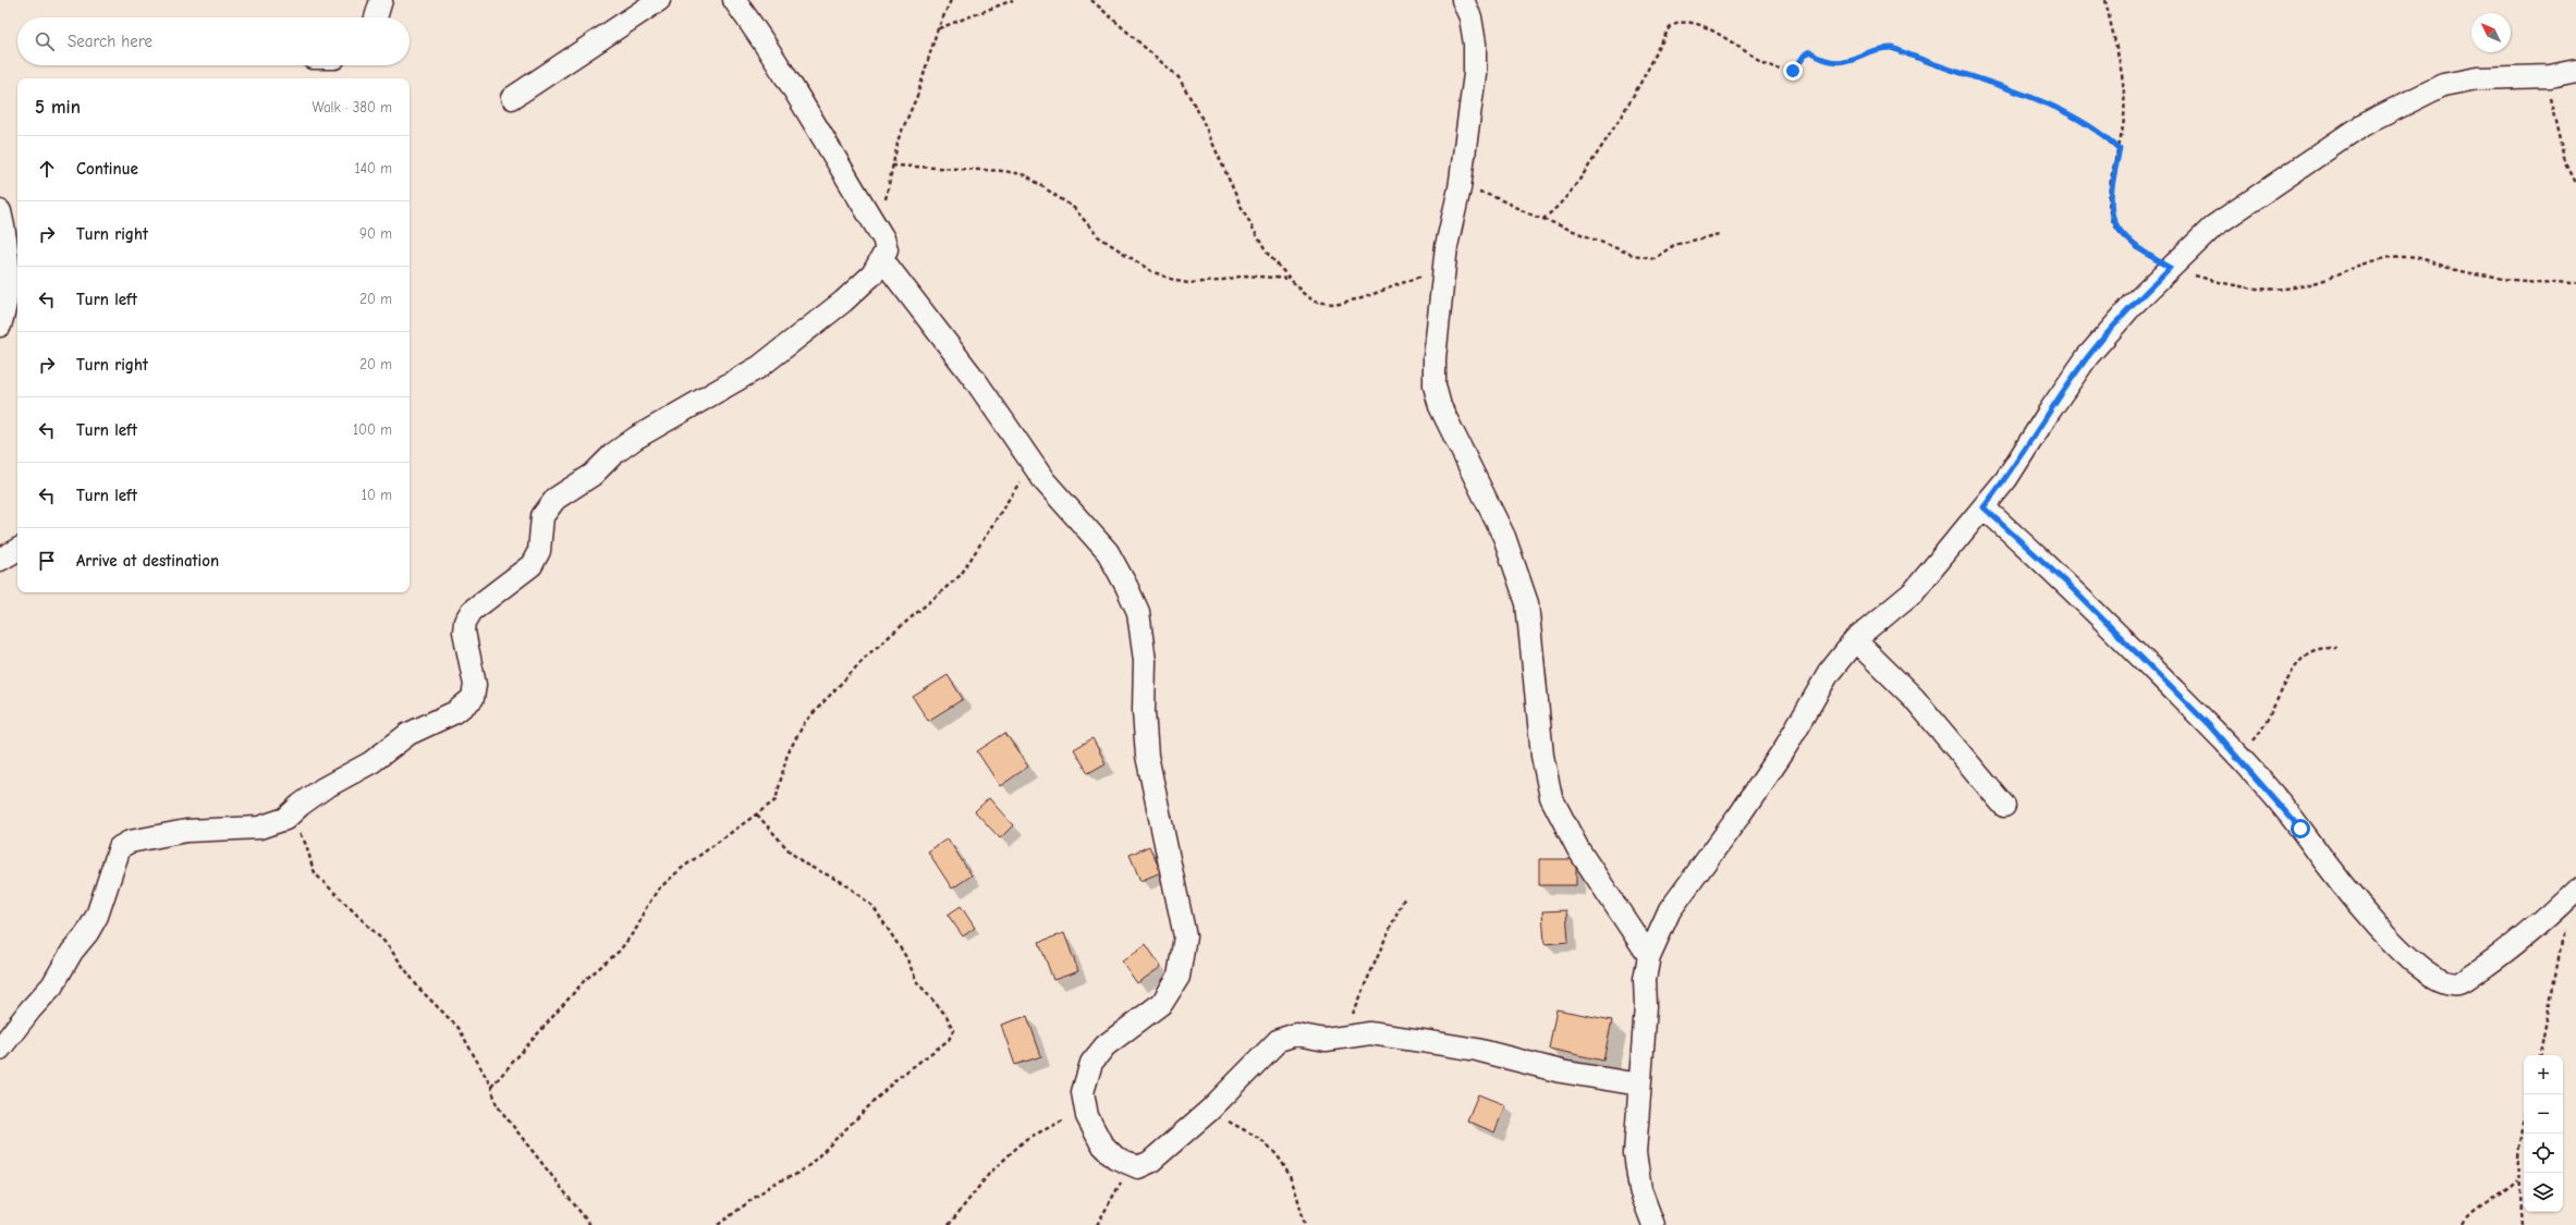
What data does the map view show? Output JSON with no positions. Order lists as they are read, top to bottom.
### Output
{
  "north": "top left",
  "page": {
    "search": "Search here",
    "heading": ["5 min", "Walk · 380 m"],
    "list": [
      ["Continue", "140 m"],
      ["Turn right", "90 m"],
      ["Turn left", "20 m"],
      ["Turn right", "20 m"],
      ["Turn left", "100 m"],
      ["Turn left", "10 m"],
      "Arrive at destination"
    ],
    "map_buttons": ["+", "−"]
  }
}
